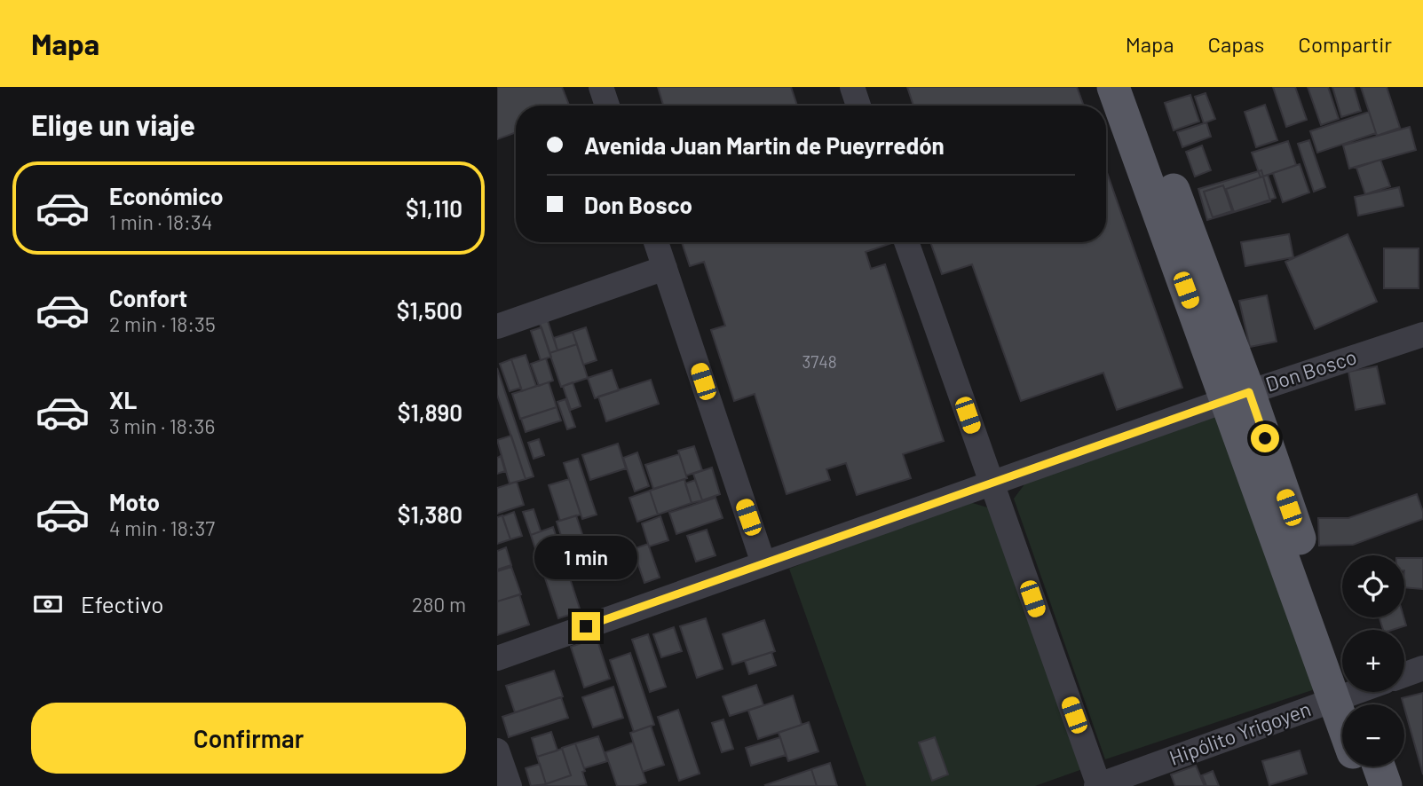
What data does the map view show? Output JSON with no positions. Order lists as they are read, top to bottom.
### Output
{
  "streets": {
    "street": ["Don Bosco", "Hipólito Yrigoyen"]
  },
  "house_numbers": ["3748"],
  "page": {
    "header": "Mapa",
    "nav": ["Mapa", "Capas", "Compartir"],
    "heading": "Elige un viaje",
    "banner": ["Avenida Juan Martin de Pueyrredón", "Don Bosco"],
    "list": [
      {
        "name": "Económico",
        "note": "1 min · 18:34",
        "value": "$1,110"
      },
      {
        "name": "Confort",
        "note": "2 min · 18:35",
        "value": "$1,500"
      },
      {
        "name": "XL",
        "note": "3 min · 18:36",
        "value": "$1,890"
      },
      {
        "name": "Moto",
        "note": "4 min · 18:37",
        "value": "$1,380"
      }
    ],
    "bubble": "1 min",
    "map_buttons": ["+", "−"],
    "pay": ["Efectivo", "280 m"],
    "buttons": "Confirmar"
  }
}
